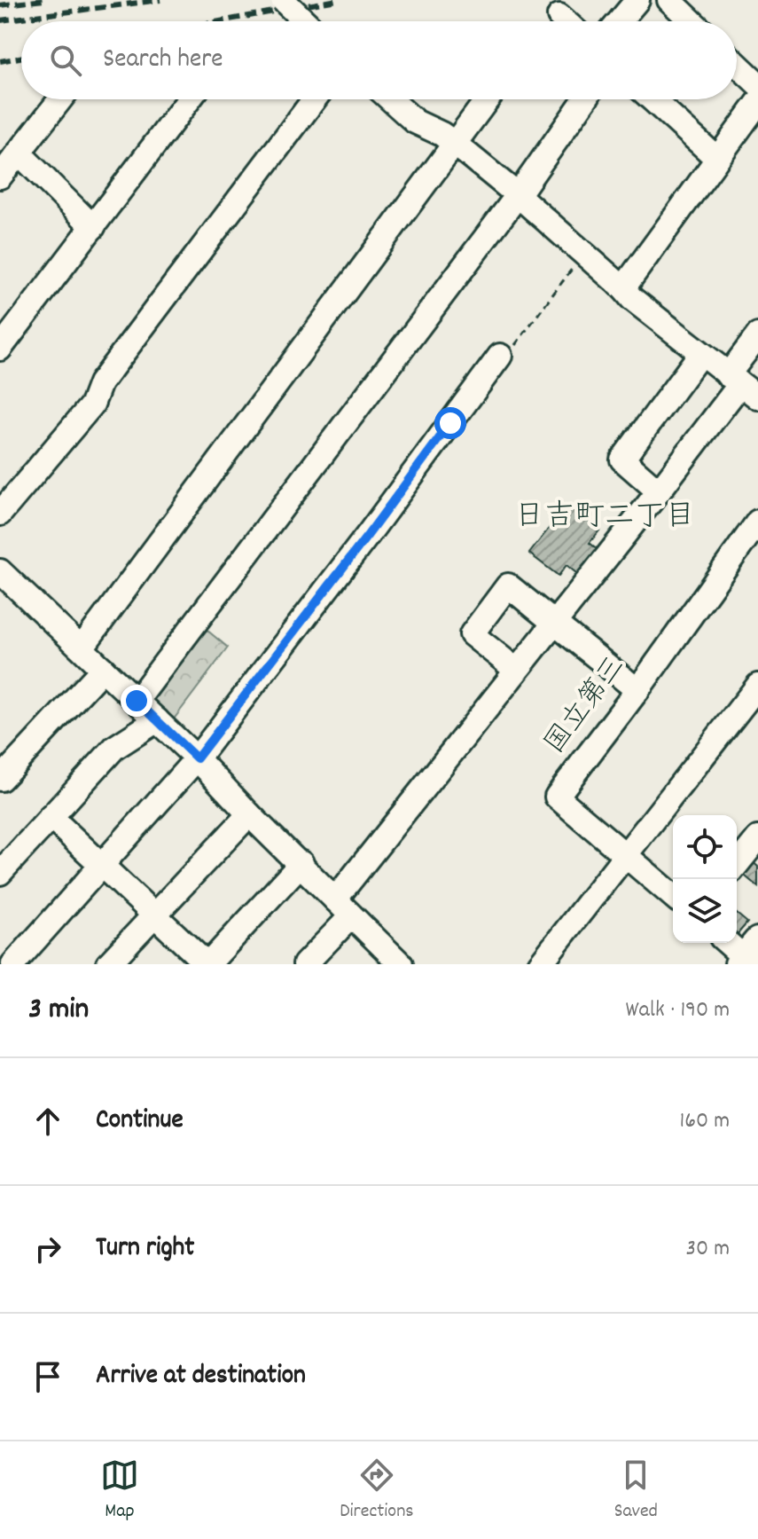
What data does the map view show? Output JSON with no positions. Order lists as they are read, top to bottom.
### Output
{
  "streets": {
    "street": ["国立第三"]
  },
  "districts": ["日吉町二丁目"],
  "page": {
    "search": "Search here",
    "heading": ["3 min", "Walk · 190 m"],
    "list": [
      ["Continue", "160 m"],
      ["Turn right", "30 m"],
      "Arrive at destination"
    ],
    "nav": ["Map", "Directions", "Saved"]
  }
}
